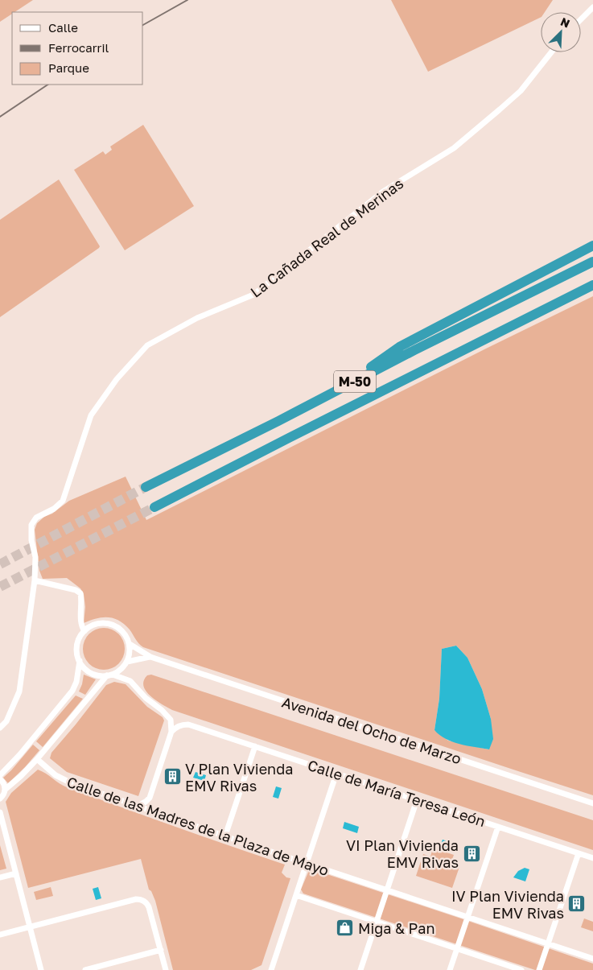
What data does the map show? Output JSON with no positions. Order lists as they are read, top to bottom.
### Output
{
  "streets": {
    "highway": ["M-50"],
    "street": [
      "La Cañada Real de Merinas",
      "Avenida del Ocho de Marzo",
      "Calle de María Teresa León",
      "Calle de las Madres de la Plaza de Mayo"
    ]
  },
  "places": {
    "building": ["V Plan Vivienda EMV Rivas", "VI Plan Vivienda EMV Rivas", "IV Plan Vivienda EMV Rivas"],
    "shop": ["Miga & Pan"]
  },
  "legend": ["Calle", "Ferrocarril", "Parque"],
  "north": "top right"
}
